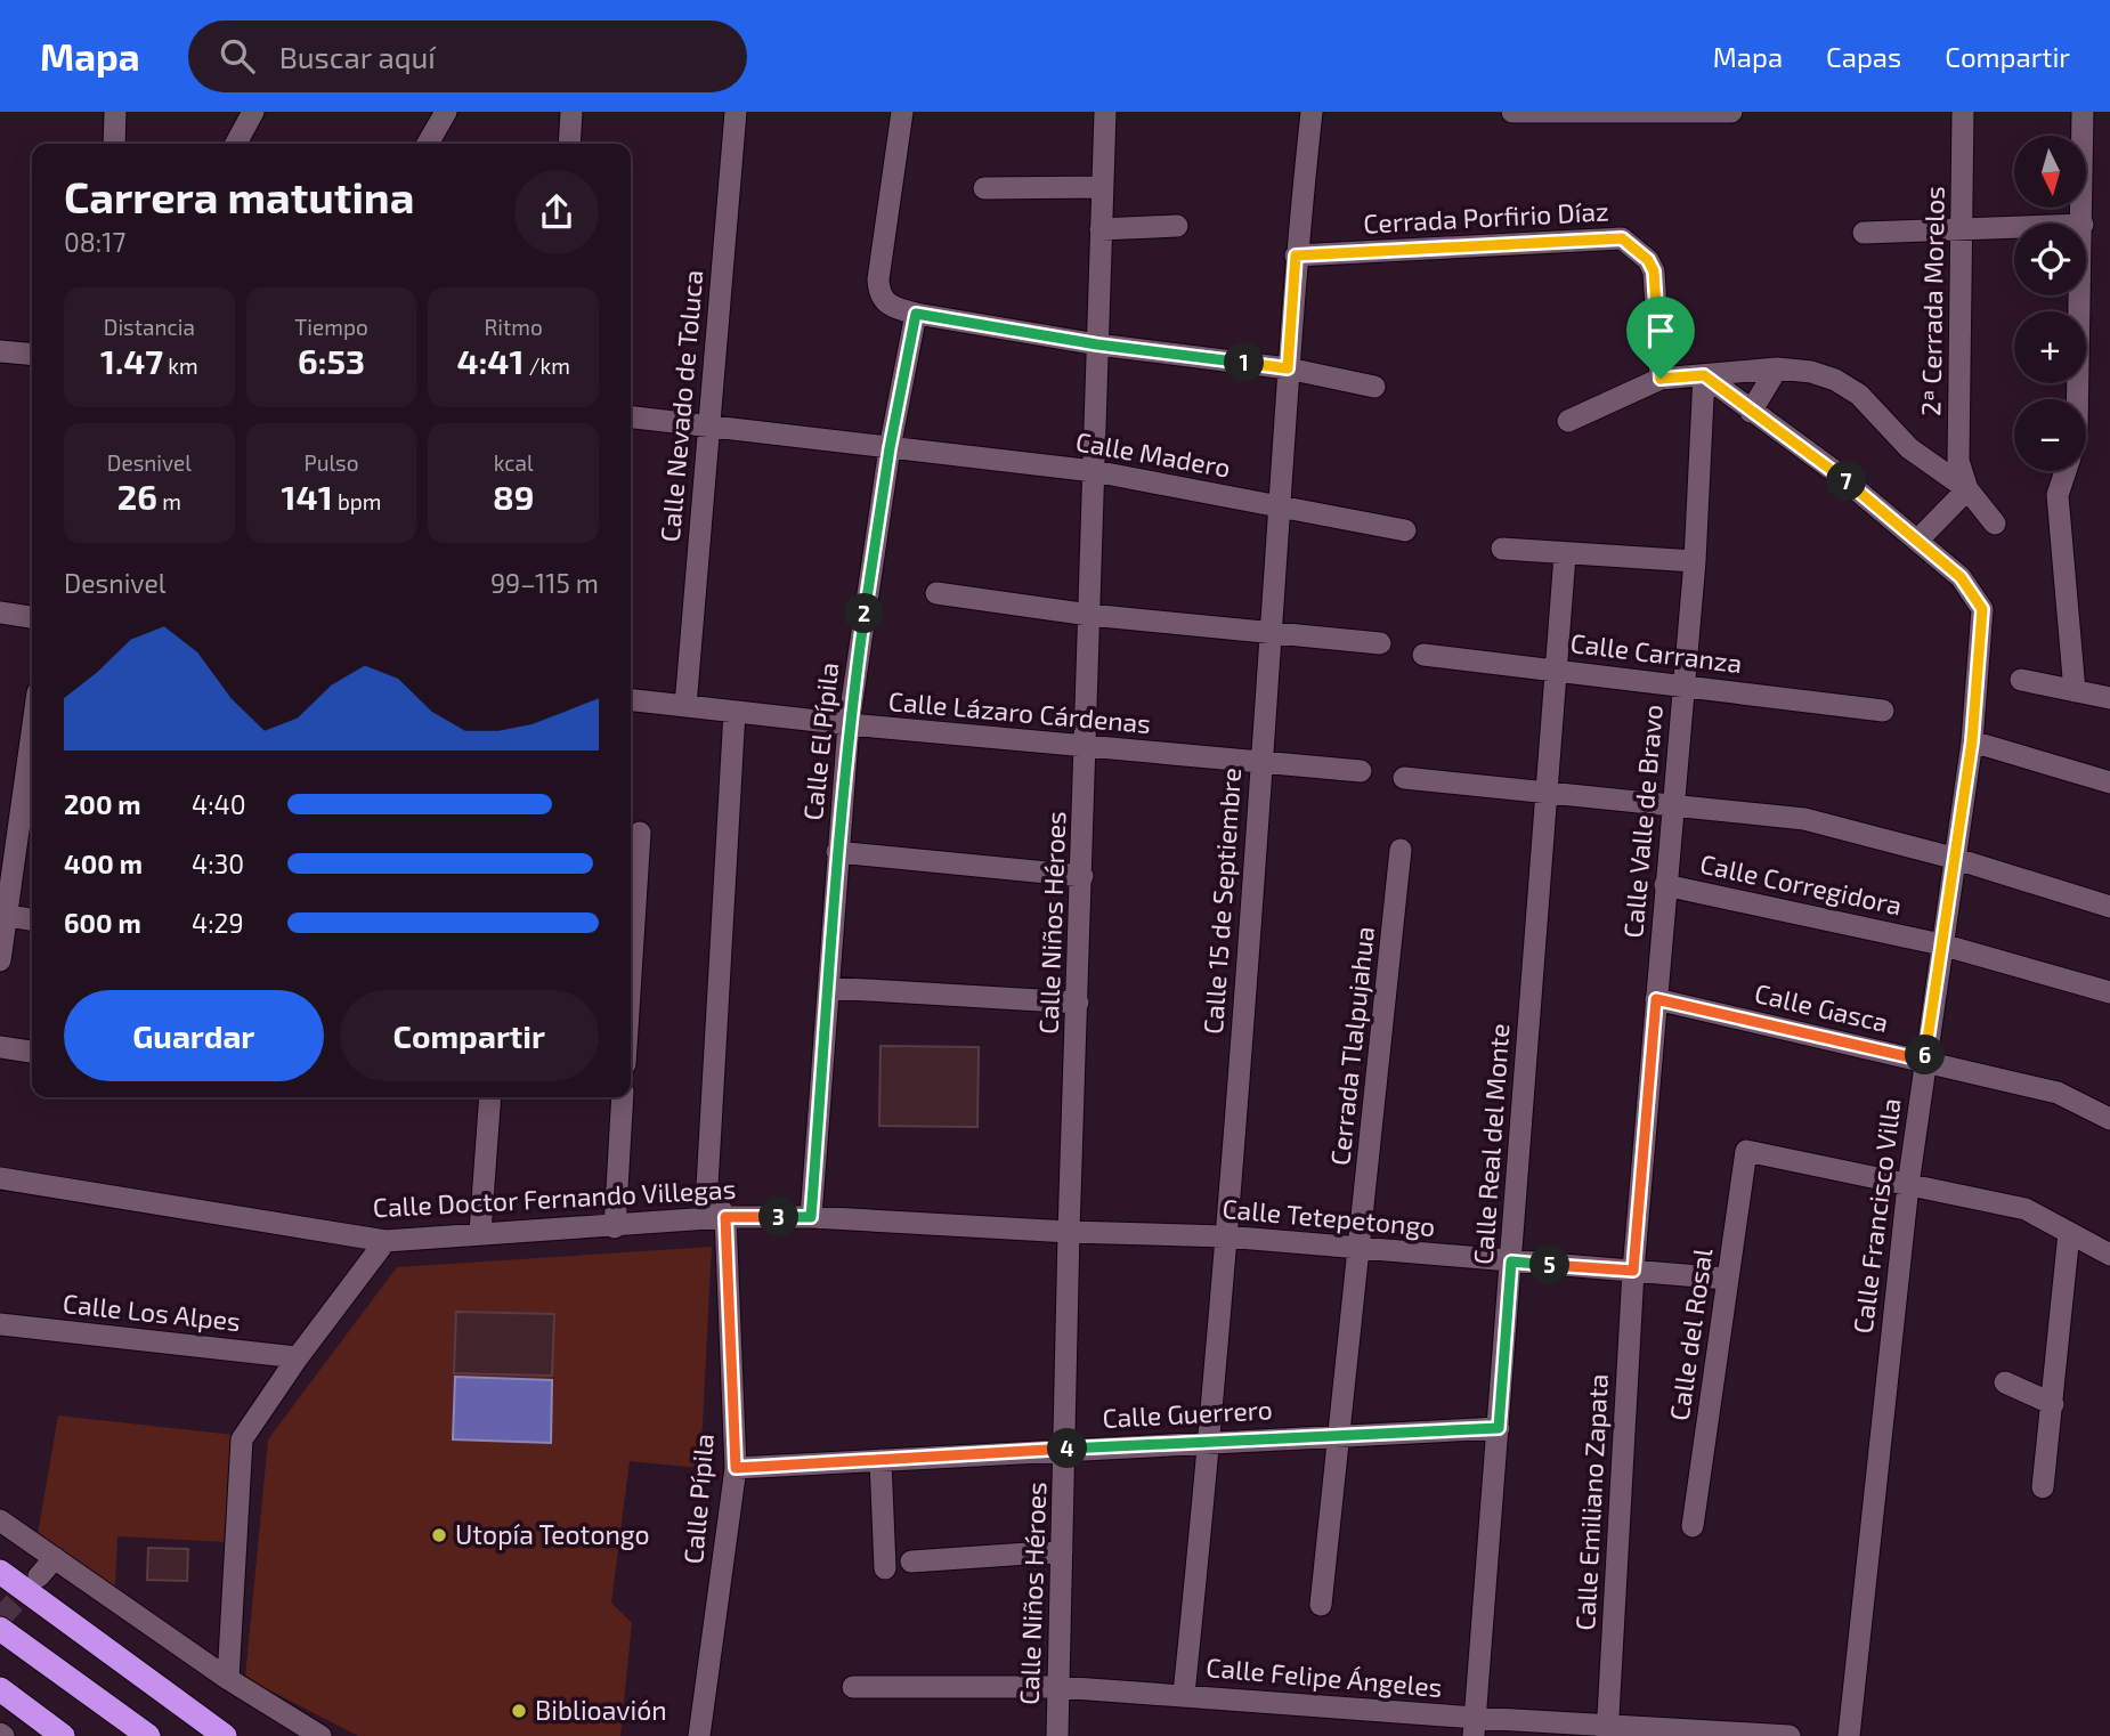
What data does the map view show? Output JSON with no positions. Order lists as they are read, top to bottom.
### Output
{
  "streets": {
    "street": [
      "Cerrada Porfirio Díaz",
      "2ª Cerrada Morelos",
      "Calle Nevado de Toluca",
      "Calle Madero",
      "Calle Carranza",
      "Calle Lázaro Cárdenas",
      "Calle El Pípila",
      "Calle Valle de Bravo",
      "Calle Corregidora",
      "Calle 15 de Septiembre",
      "Calle Niños Héroes",
      "Calle Gasca",
      "Cerrada Tlalpujahua",
      "Calle Real del Monte",
      "Calle Doctor Fernando Villegas",
      "Calle Francisco Villa",
      "Calle Tetepetongo",
      "Calle Los Alpes",
      "Calle del Rosal",
      "Calle Guerrero",
      "Calle Pípila",
      "Calle Emiliano Zapata",
      "Calle Felipe Ángeles"
    ]
  },
  "crossings": [
    ["Cerrada Porfirio Díaz", "Calle 15 de Septiembre"],
    ["Calle Nevado de Toluca", "Calle Madero"],
    ["Calle Nevado de Toluca", "Calle Lázaro Cárdenas"],
    ["Calle Madero", "Calle El Pípila"],
    ["Calle Madero", "Calle 15 de Septiembre"],
    ["Calle Madero", "Calle Niños Héroes"],
    ["Calle Carranza", "Calle Valle de Bravo"],
    ["Calle Carranza", "Calle Real del Monte"],
    ["Calle Lázaro Cárdenas", "Calle El Pípila"],
    ["Calle Lázaro Cárdenas", "Calle 15 de Septiembre"],
    ["Calle Lázaro Cárdenas", "Calle Niños Héroes"],
    ["Calle El Pípila", "Calle Doctor Fernando Villegas"],
    ["Calle Valle de Bravo", "Calle Corregidora"],
    ["Calle Valle de Bravo", "Calle Gasca"],
    ["Calle Valle de Bravo", "Calle Francisco Villa"],
    ["Calle Valle de Bravo", "Calle Tetepetongo"],
    ["Calle Valle de Bravo", "Calle Emiliano Zapata"],
    ["Calle Corregidora", "Calle Francisco Villa"],
    ["Calle 15 de Septiembre", "Calle Tetepetongo"],
    ["Calle 15 de Septiembre", "Calle Guerrero"],
    ["Calle 15 de Septiembre", "Calle Felipe Ángeles"],
    ["Calle Niños Héroes", "Calle Doctor Fernando Villegas"],
    ["Calle Niños Héroes", "Calle Tetepetongo"],
    ["Calle Niños Héroes", "Calle Guerrero"],
    ["Calle Niños Héroes", "Calle Felipe Ángeles"],
    ["Calle Gasca", "Calle Francisco Villa"],
    ["Cerrada Tlalpujahua", "Calle Tetepetongo"],
    ["Cerrada Tlalpujahua", "Calle Guerrero"],
    ["Calle Real del Monte", "Calle Tetepetongo"],
    ["Calle Real del Monte", "Calle Guerrero"],
    ["Calle Real del Monte", "Calle Felipe Ángeles"],
    ["Calle Doctor Fernando Villegas", "Calle Tetepetongo"],
    ["Calle Doctor Fernando Villegas", "Calle Pípila"],
    ["Calle Francisco Villa", "Calle del Rosal"],
    ["Calle Tetepetongo", "Calle del Rosal"],
    ["Calle Tetepetongo", "Calle Emiliano Zapata"],
    ["Calle Guerrero", "Calle Pípila"],
    ["Calle Emiliano Zapata", "Calle Felipe Ángeles"]
  ],
  "places": ["Utopía Teotongo", "Biblioavión"],
  "north": "bottom",
  "page": {
    "header": "Mapa",
    "search": "Buscar aquí",
    "nav": ["Mapa", "Capas", "Compartir"],
    "map_buttons": ["+", "−"],
    "heading": ["Carrera matutina", "08:17"],
    "stats": [
      ["Distancia", "1.47 km"],
      ["Tiempo", "6:53"],
      ["Ritmo", "4:41 /km"],
      ["Desnivel", "26 m"],
      ["Pulso", "141 bpm"],
      ["kcal", "89"]
    ],
    "pins": [
      "1",
      "7",
      "2",
      "6",
      "3",
      "5",
      "4"
    ],
    "chart": ["Desnivel", "99–115 m"],
    "list": [
      {
        "name": "200 m",
        "note": "4:40"
      },
      {
        "name": "400 m",
        "note": "4:30"
      },
      {
        "name": "600 m",
        "note": "4:29"
      }
    ],
    "buttons": ["Guardar", "Compartir"]
  }
}
